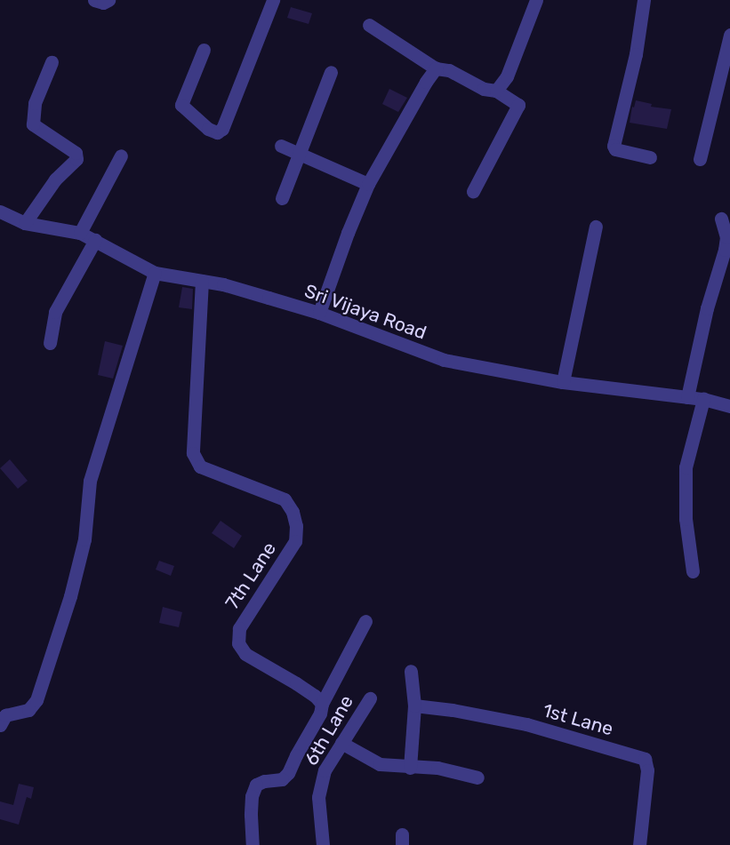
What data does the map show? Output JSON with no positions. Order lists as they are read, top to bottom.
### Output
{
  "streets": {
    "street": [
      "Sri Vijaya Road",
      "7th Lane",
      "1st Lane",
      "6th Lane"
    ]
  },
  "crossings": [
    ["Sri Vijaya Road", "7th Lane"]
  ]
}
